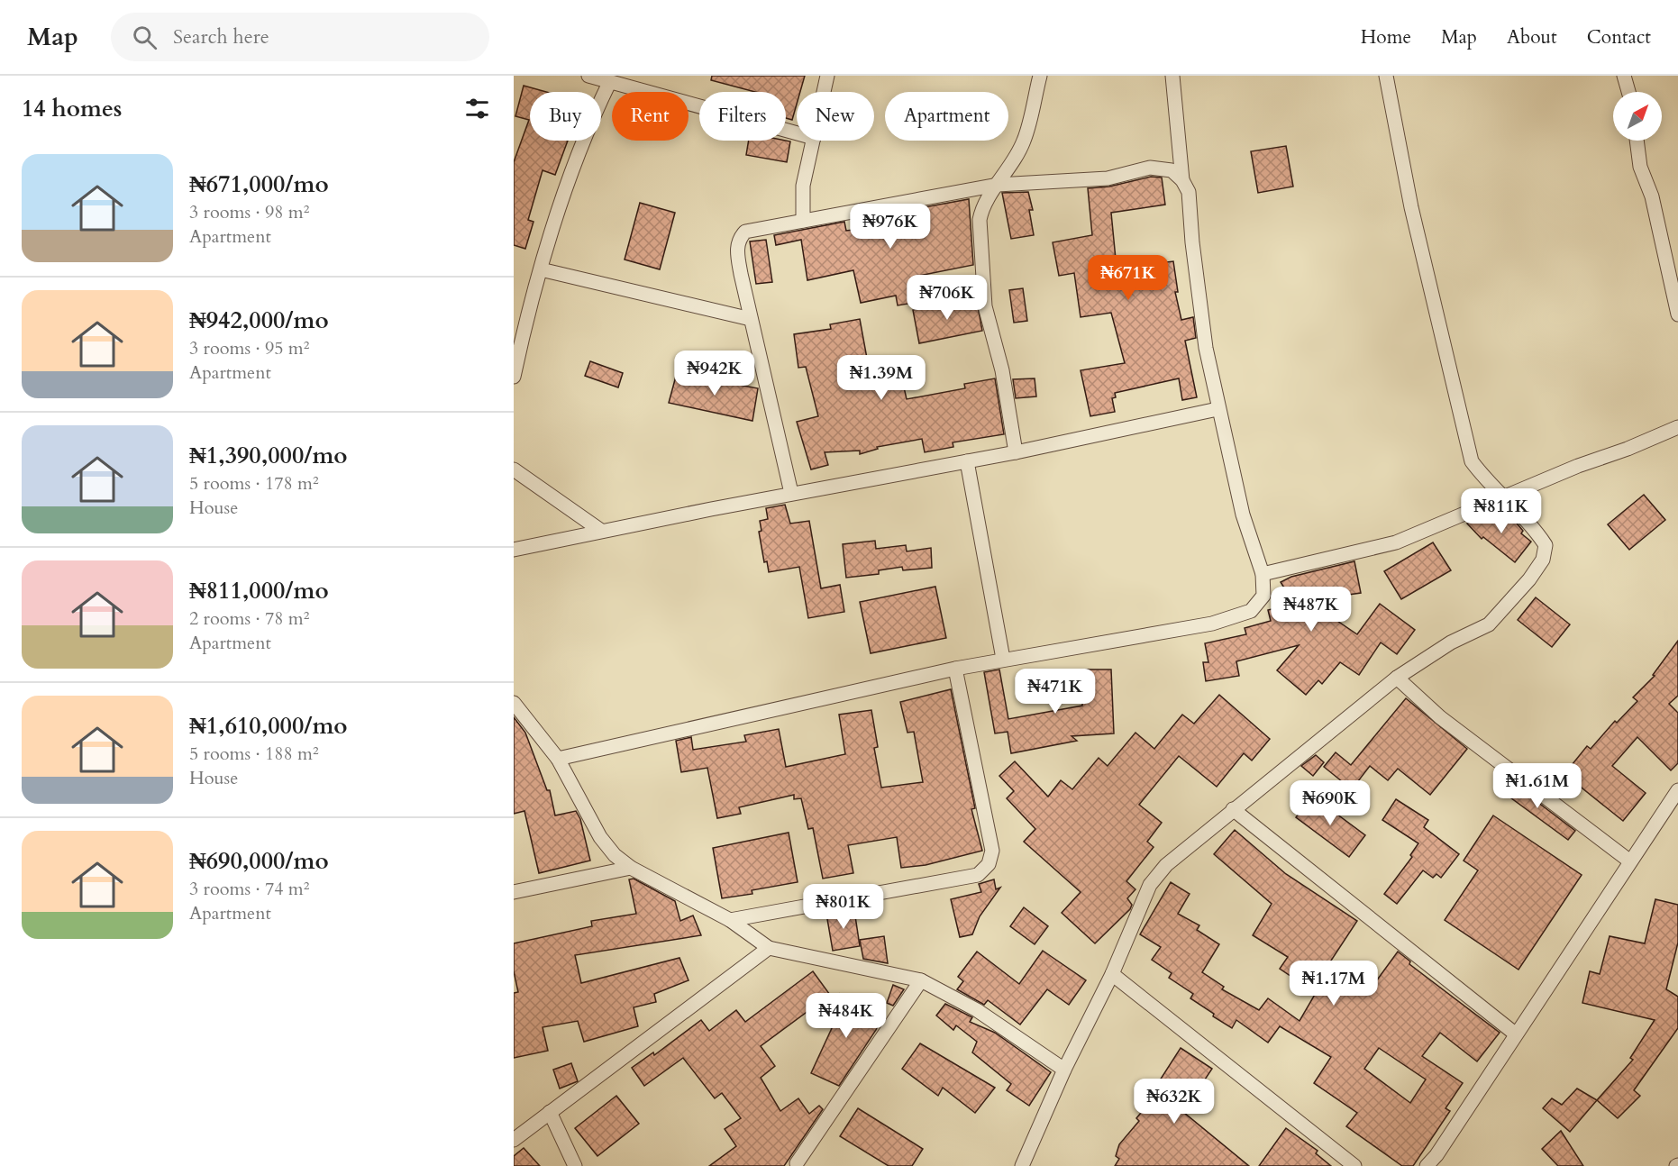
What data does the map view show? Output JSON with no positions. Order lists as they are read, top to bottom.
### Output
{
  "north": "top right",
  "page": {
    "header": "Map",
    "search": "Search here",
    "nav": [
      "Home",
      "Map",
      "About",
      "Contact"
    ],
    "heading": "14 homes",
    "chip": [
      "Buy",
      "Rent",
      "Filters",
      "New",
      "Apartment"
    ],
    "list": [
      {
        "name": "₦671,000/mo",
        "note": "3 rooms · 98 m² · Apartment"
      },
      {
        "name": "₦942,000/mo",
        "note": "3 rooms · 95 m² · Apartment"
      },
      {
        "name": "₦1,390,000/mo",
        "note": "5 rooms · 178 m² · House"
      },
      {
        "name": "₦811,000/mo",
        "note": "2 rooms · 78 m² · Apartment"
      },
      {
        "name": "₦1,610,000/mo",
        "note": "5 rooms · 188 m² · House"
      },
      {
        "name": "₦690,000/mo",
        "note": "3 rooms · 74 m² · Apartment"
      }
    ],
    "price": [
      "₦976K",
      "₦671K",
      "₦706K",
      "₦942K",
      "₦1.39M",
      "₦811K",
      "₦487K",
      "₦471K",
      "₦1.61M",
      "₦690K",
      "₦801K",
      "₦1.17M",
      "₦484K",
      "₦632K"
    ]
  }
}
